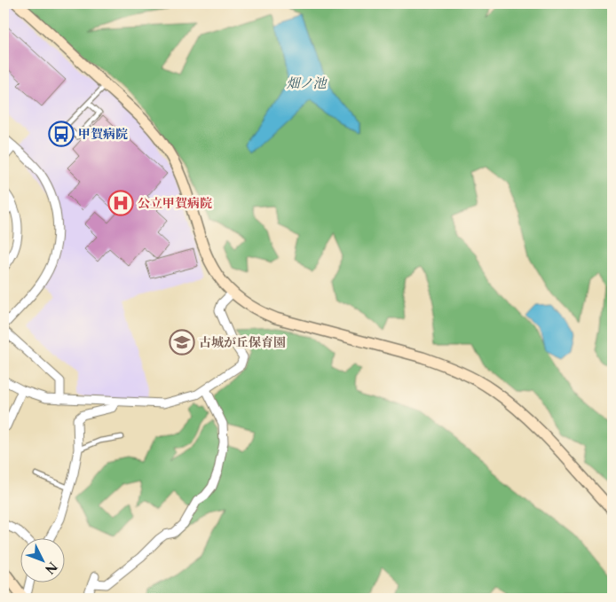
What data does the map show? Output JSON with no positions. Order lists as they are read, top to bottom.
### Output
{
  "water": ["畑ノ池"],
  "places": {
    "bus stop": ["甲賀病院"],
    "hospital": ["公立甲賀病院"],
    "school or university": ["古城が丘保育園"]
  },
  "north": "bottom right"
}
